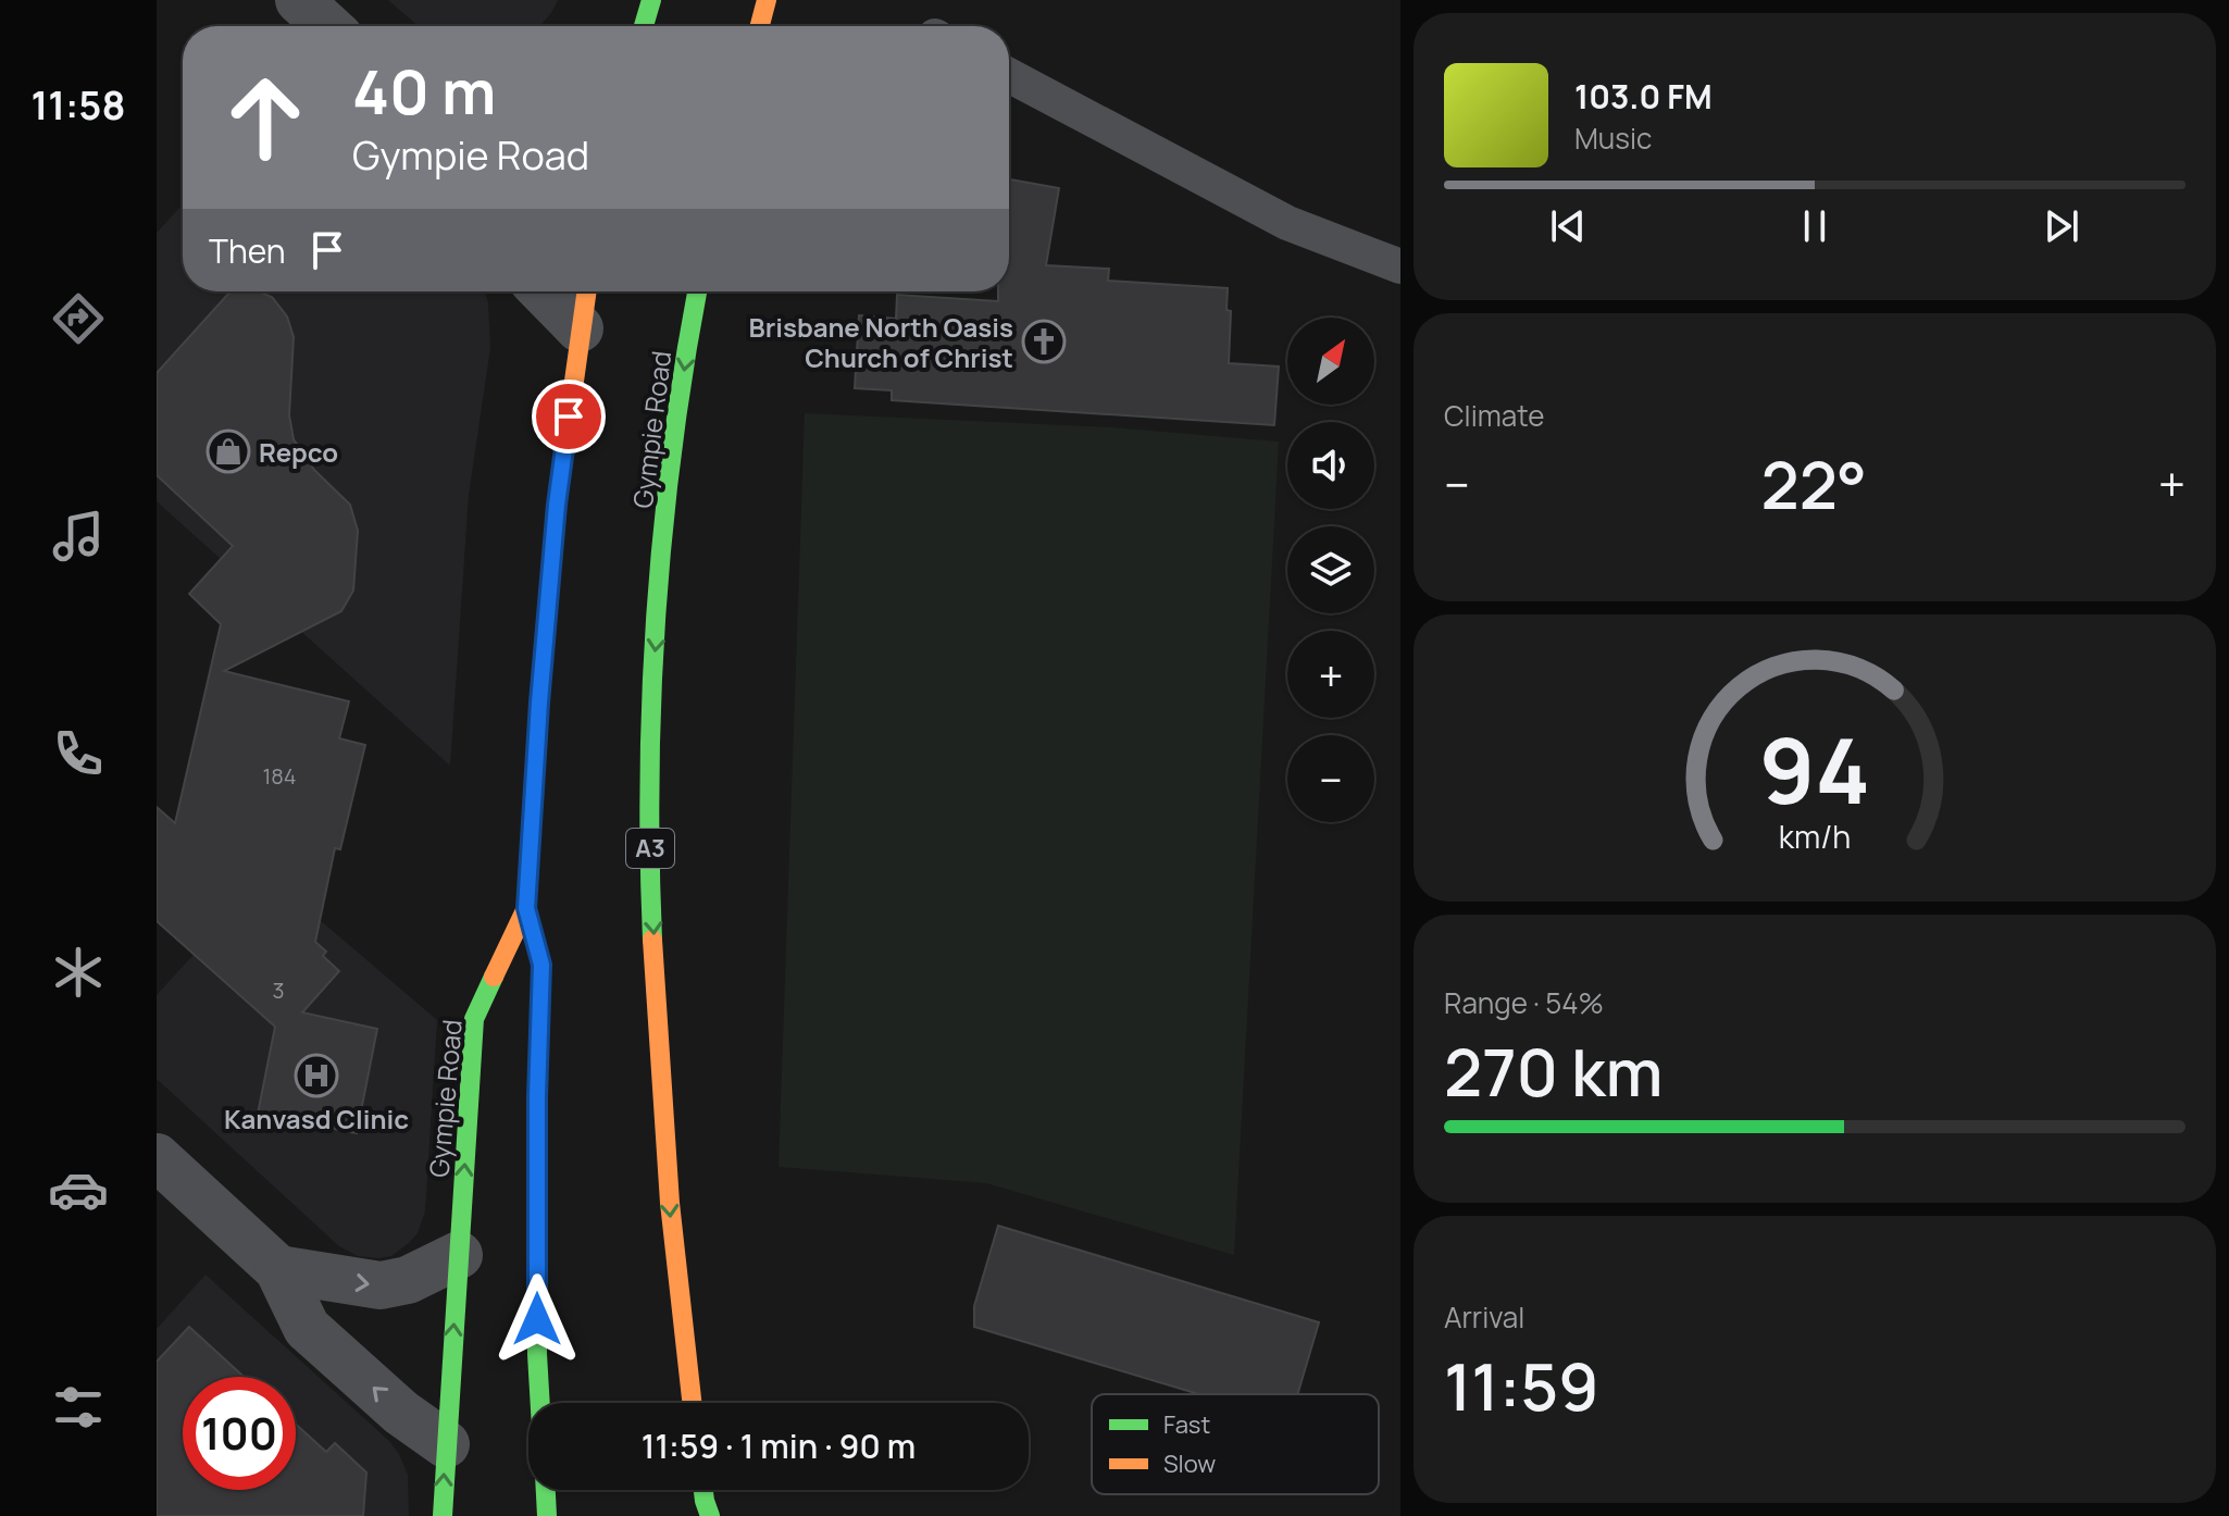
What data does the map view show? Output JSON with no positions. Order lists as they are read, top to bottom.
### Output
{
  "streets": {
    "highway": ["Gympie Road", "A3"]
  },
  "places": {
    "church": ["Brisbane North Oasis Church of Christ"],
    "shop": ["Repco"],
    "hospital": ["Kanvasd Clinic"]
  },
  "house_numbers": ["184", "3"],
  "legend": ["Fast", "Slow"],
  "north": "top right",
  "page": {
    "tabs": "11:58",
    "turn": ["40 m", "Gympie Road"],
    "song": ["103.0 FM", "Music"],
    "then": "Then",
    "tile": [
      "Climate",
      ["Range · 54%", "270 km"],
      ["Arrival", "11:59"]
    ],
    "map_buttons": ["+", "−"],
    "heat": ["−", "22°", "+"],
    "limit": "100",
    "trip": "11:59 · 1 min · 90 m",
    "gauge": ["94", "km/h"]
  }
}
